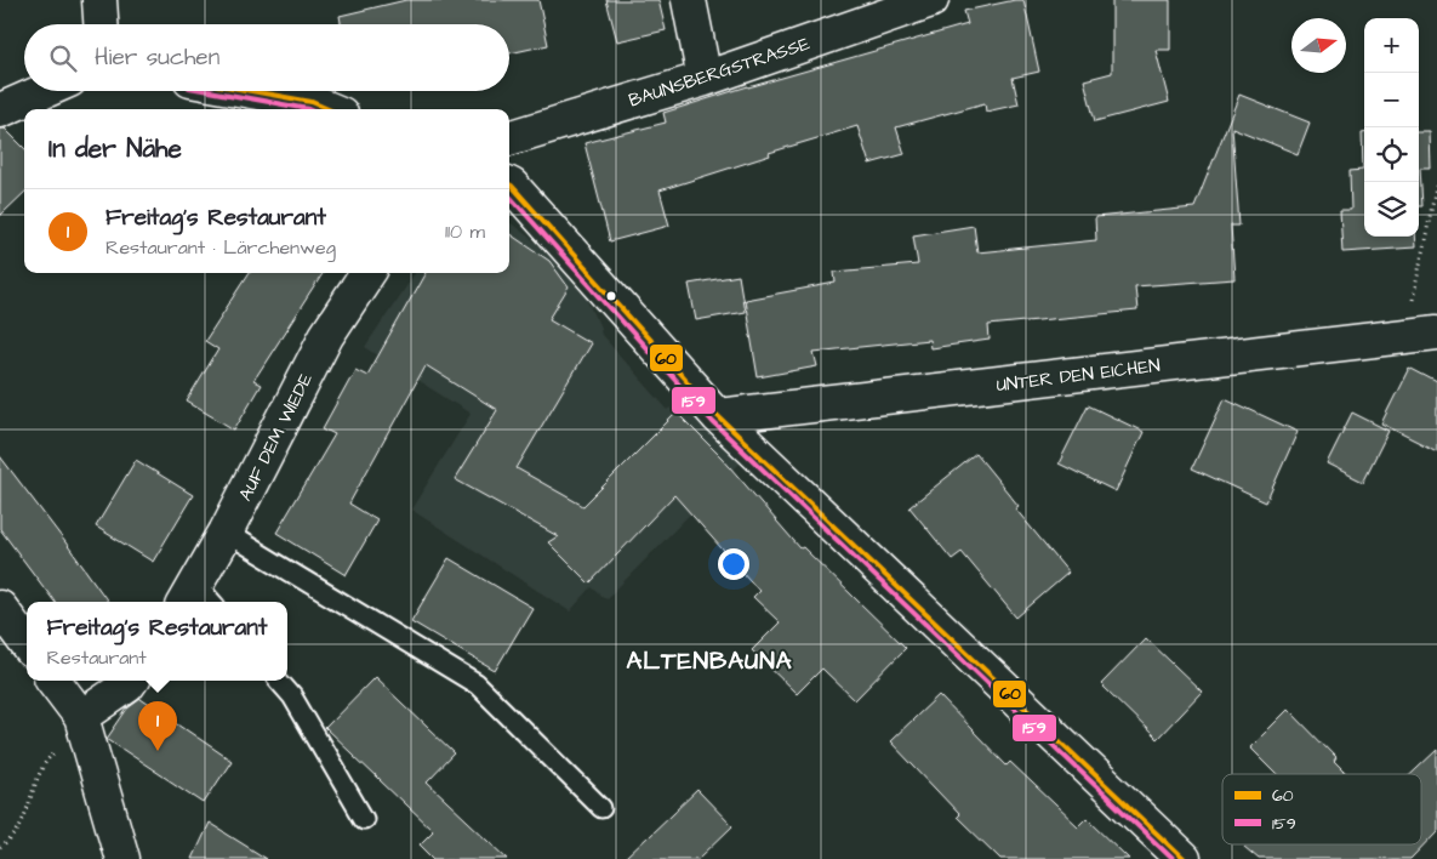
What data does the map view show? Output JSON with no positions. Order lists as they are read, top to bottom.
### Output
{
  "streets": {
    "street": ["BAUNSBERGSTRASSE", "UNTER DEN EICHEN", "AUF DEM WIEDE"]
  },
  "districts": ["ALTENBAUNA"],
  "lines": ["transit line 60", "transit line 159"],
  "legend": ["60", "159"],
  "north": "right",
  "page": {
    "map_buttons": ["+", "−"],
    "search": "Hier suchen",
    "heading": "In der Nähe",
    "list": [
      {
        "mark": "1",
        "name": "Freitag's Restaurant",
        "note": "Restaurant · Lärchenweg",
        "value": "110 m"
      }
    ],
    "popup": ["Freitag's Restaurant", "Restaurant"],
    "pins": "1"
  }
}
